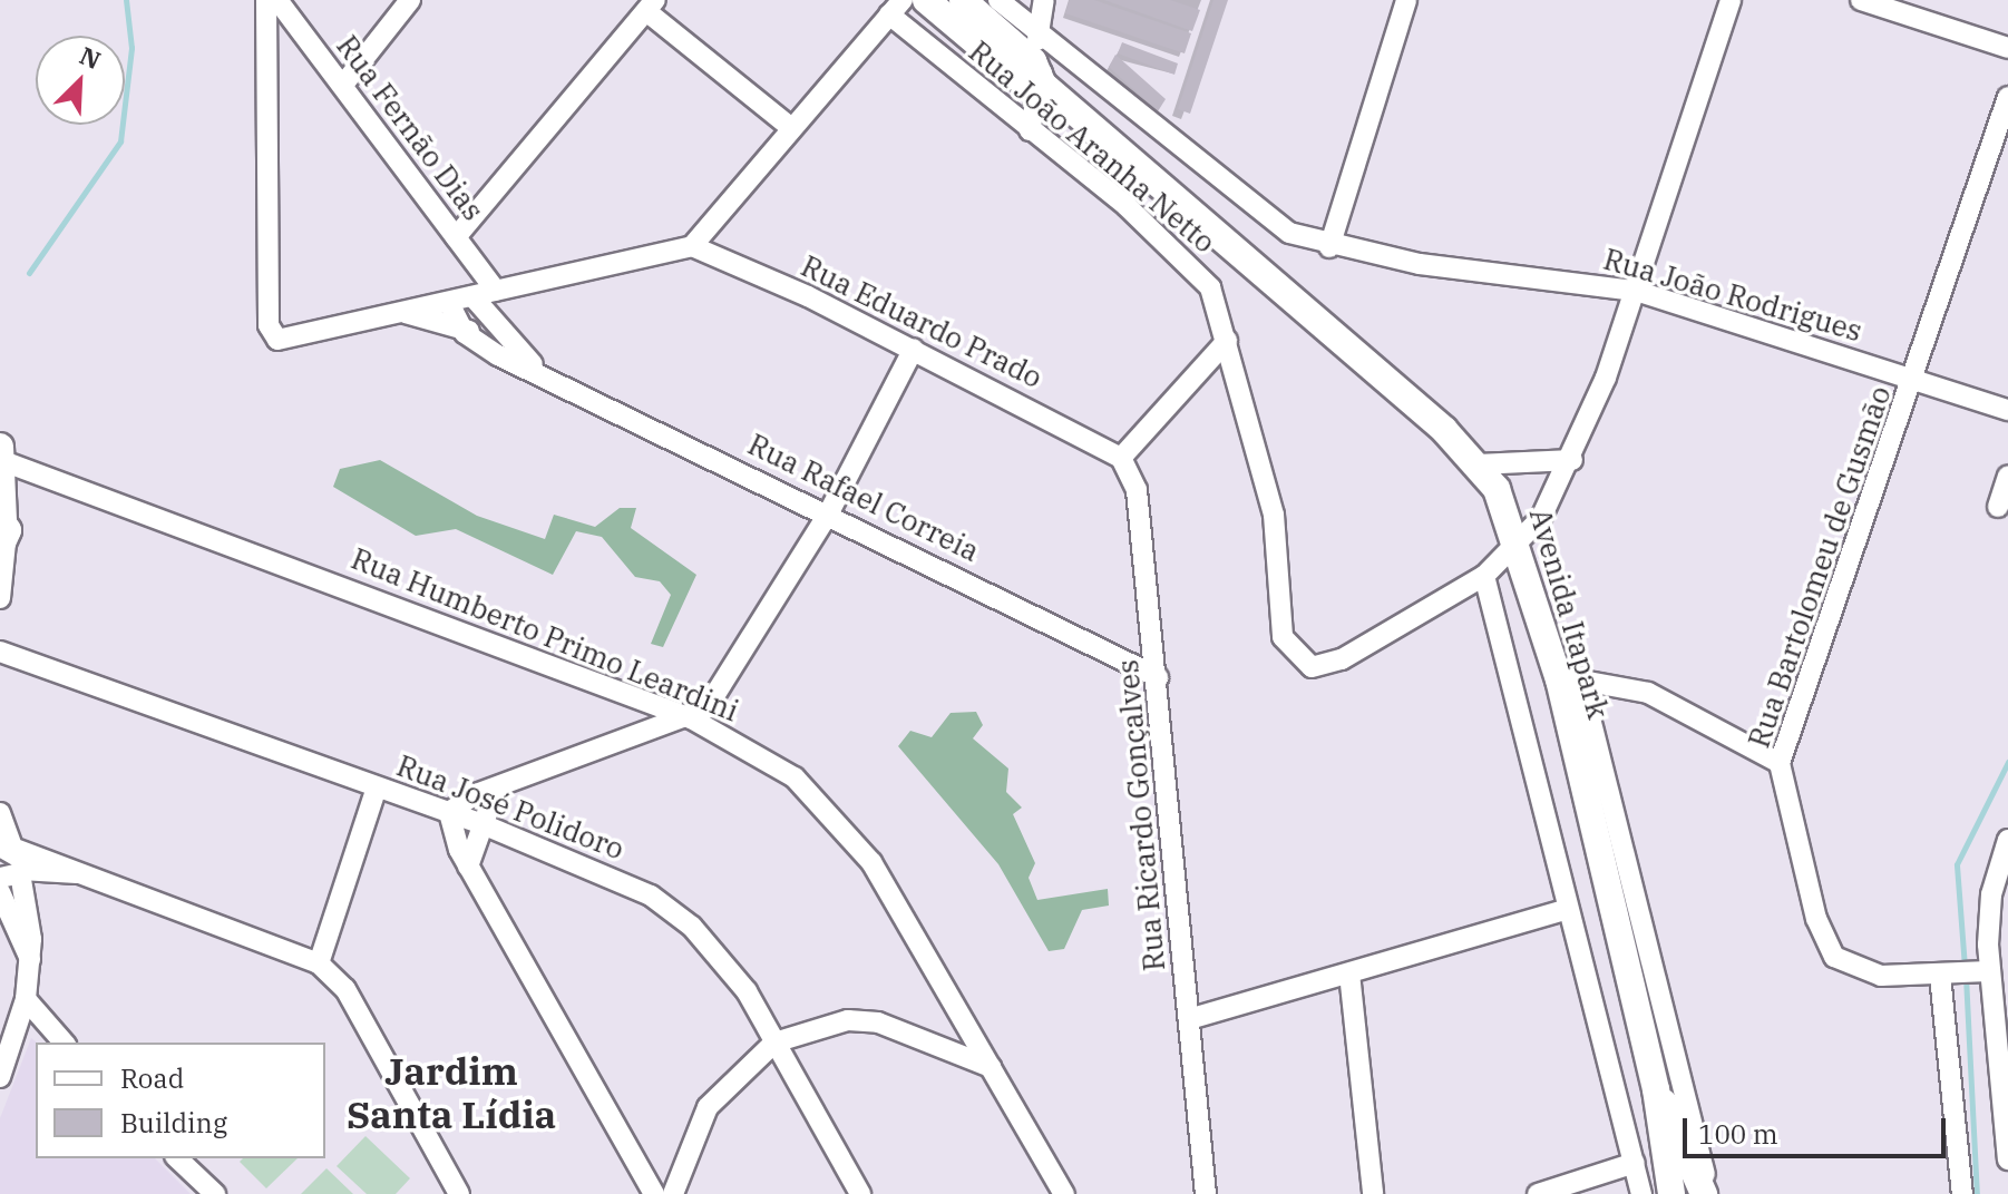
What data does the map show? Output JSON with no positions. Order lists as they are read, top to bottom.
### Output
{
  "streets": {
    "main road": ["Avenida Itapark"],
    "street": [
      "Rua Fernão Dias",
      "Rua João Aranha Netto",
      "Rua João Rodrigues",
      "Rua Eduardo Prado",
      "Rua Rafael Correia",
      "Rua Bartolomeu de Gusmão",
      "Rua Humberto Primo Leardini",
      "Rua José Polidoro",
      "Rua Ricardo Gonçalves"
    ]
  },
  "crossings": [
    ["Rua João Aranha Netto", "Rua João Rodrigues"],
    ["Rua João Aranha Netto", "Avenida Itapark"],
    ["Rua João Rodrigues", "Rua Bartolomeu de Gusmão"],
    ["Rua Eduardo Prado", "Rua Ricardo Gonçalves"],
    ["Rua Rafael Correia", "Rua Ricardo Gonçalves"]
  ],
  "districts": ["Jardim Santa Lídia"],
  "legend": ["Road", "Building"],
  "scale_bar": "100 m",
  "north": "top right"
}
